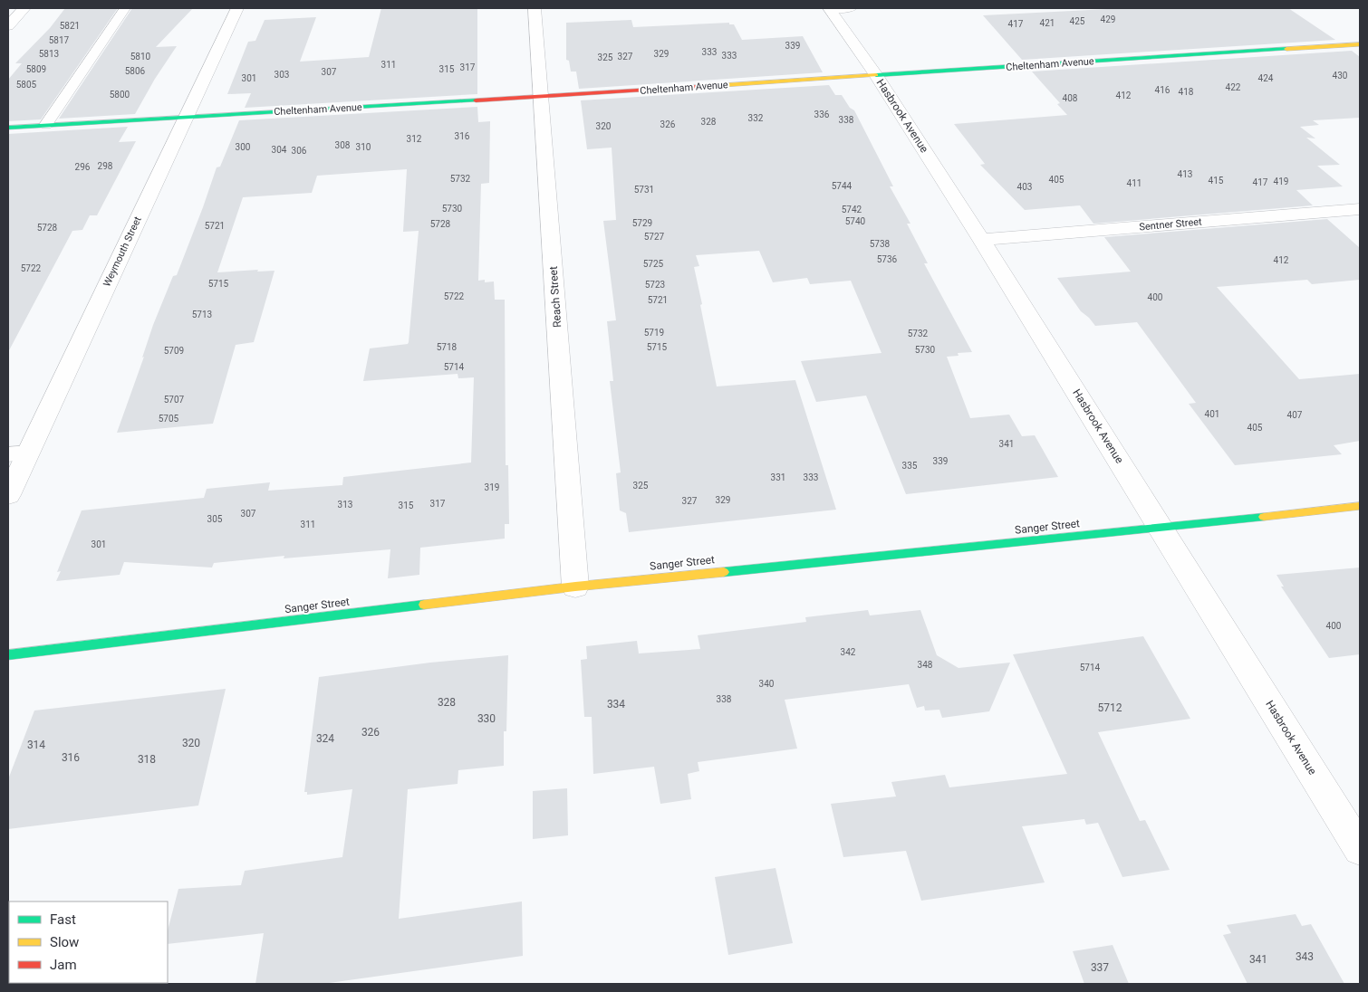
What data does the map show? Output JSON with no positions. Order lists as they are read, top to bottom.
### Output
{
  "streets": {
    "street": [
      "Cheltenham Avenue",
      "Hasbrook Avenue",
      "Sentner Street",
      "Weymouth Street",
      "Reach Street",
      "Sanger Street"
    ]
  },
  "crossings": [
    ["Cheltenham Avenue", "Hasbrook Avenue"],
    ["Cheltenham Avenue", "Weymouth Street"],
    ["Cheltenham Avenue", "Reach Street"],
    ["Hasbrook Avenue", "Sentner Street"],
    ["Hasbrook Avenue", "Sanger Street"],
    ["Reach Street", "Sanger Street"]
  ],
  "house_numbers": [
    "429",
    "425",
    "421",
    "417",
    "5821",
    "5817",
    "339",
    "333",
    "5813",
    "329",
    "333",
    "5810",
    "327",
    "325",
    "311",
    "317",
    "5809",
    "315",
    "5806",
    "307",
    "303",
    "430",
    "301",
    "424",
    "5805",
    "422",
    "416",
    "418",
    "5800",
    "412",
    "408",
    "336",
    "332",
    "338",
    "328",
    "326",
    "320",
    "316",
    "312",
    "308",
    "300",
    "310",
    "304",
    "306",
    "298",
    "296",
    "413",
    "5732",
    "405",
    "415",
    "419",
    "417",
    "411",
    "5744",
    "403",
    "5731",
    "5730",
    "5742",
    "5740",
    "5729",
    "5728",
    "5721",
    "5728",
    "5727",
    "5738",
    "5736",
    "412",
    "5725",
    "5722",
    "5715",
    "5723",
    "5722",
    "400",
    "5721",
    "5713",
    "5719",
    "5732",
    "5718",
    "5715",
    "5730",
    "5709",
    "5714",
    "5707",
    "401",
    "407",
    "5705",
    "405",
    "341",
    "339",
    "335",
    "331",
    "333",
    "325",
    "319",
    "329",
    "327",
    "317",
    "313",
    "315",
    "307",
    "305",
    "311",
    "301",
    "400",
    "342",
    "348",
    "5714",
    "340",
    "338",
    "328",
    "334",
    "5712",
    "330",
    "326",
    "324",
    "320",
    "314",
    "316",
    "318",
    "343",
    "341",
    "337"
  ],
  "legend": ["Fast", "Slow", "Jam"]
}
